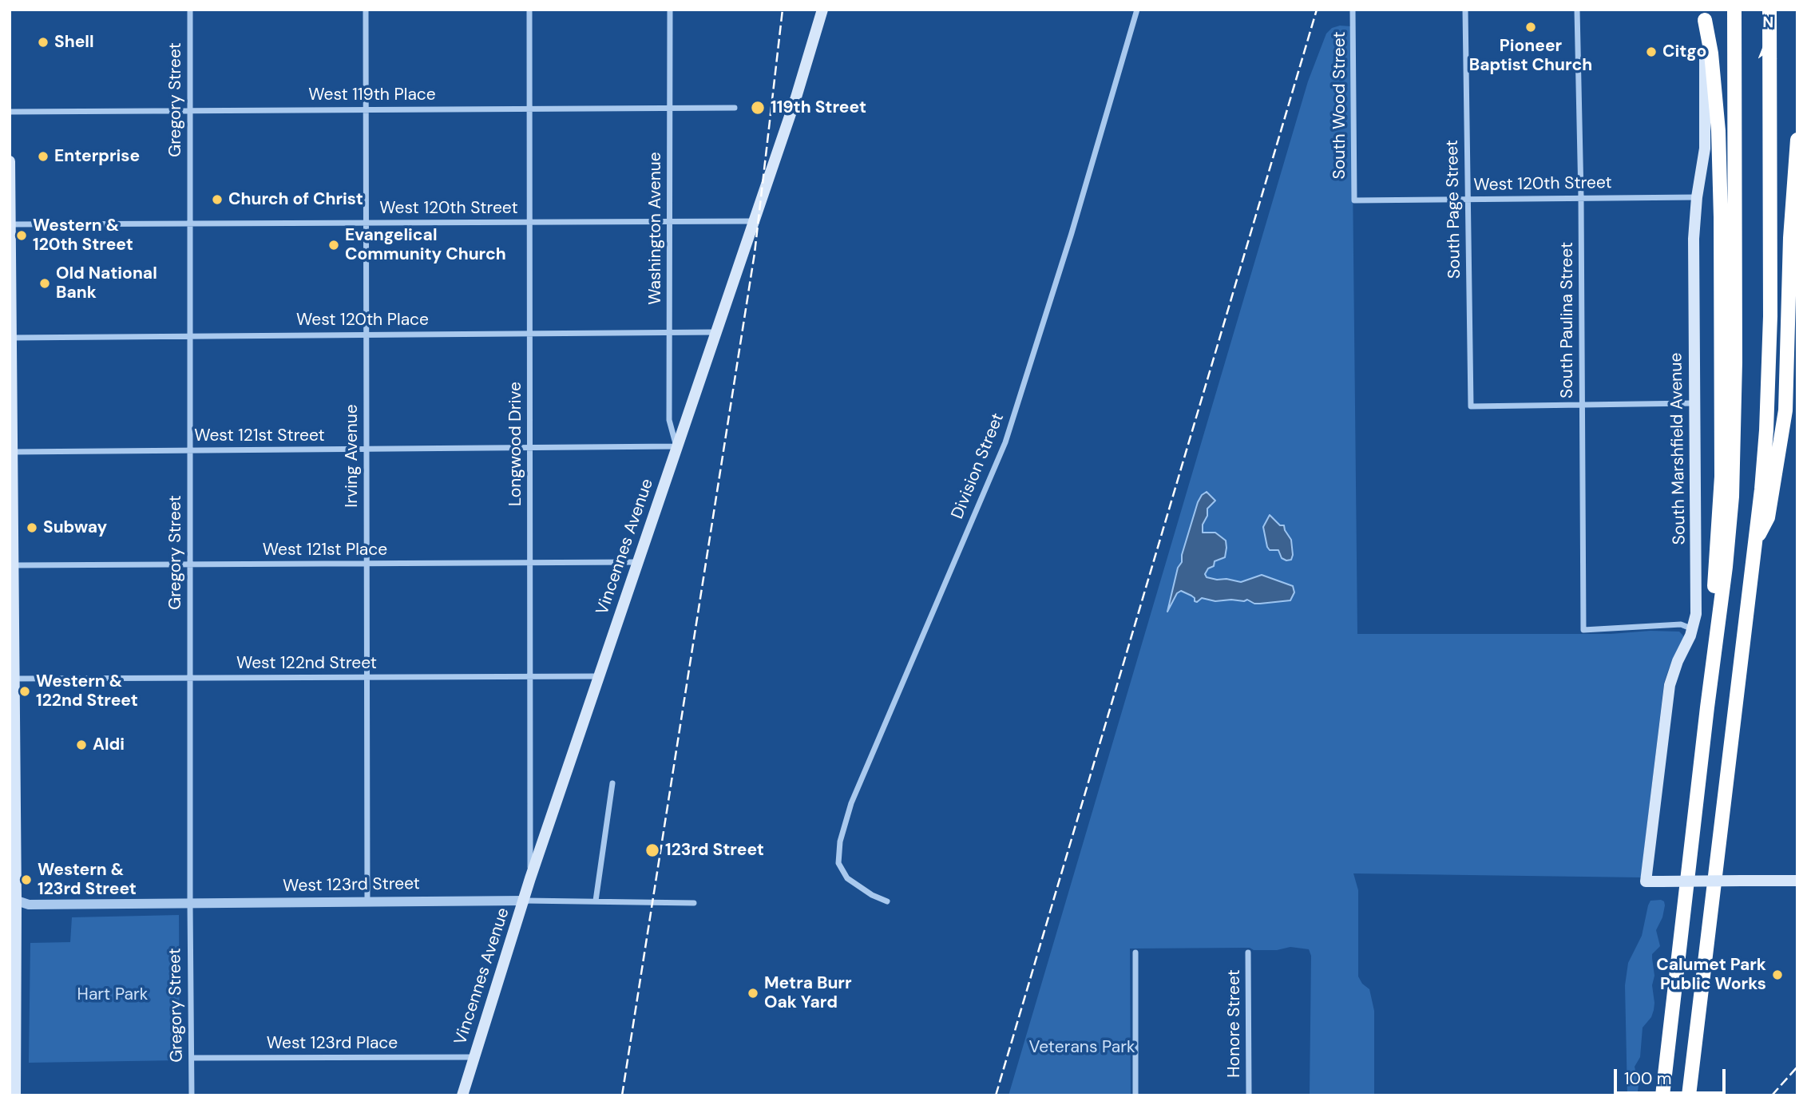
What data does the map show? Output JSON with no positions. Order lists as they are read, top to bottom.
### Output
{
  "streets": {
    "main road": ["South Marshfield Avenue", "Vincennes Avenue"],
    "street": [
      "West 119th Place",
      "Gregory Street",
      "South Wood Street",
      "West 120th Street",
      "South Page Street",
      "Washington Avenue",
      "West 120th Place",
      "South Paulina Street",
      "West 121st Street",
      "Longwood Drive",
      "Irving Avenue",
      "Division Street",
      "West 121st Place",
      "West 122nd Street",
      "West 123rd Street",
      "Honore Street",
      "West 123rd Place"
    ]
  },
  "crossings": [
    ["West 119th Place", "Gregory Street"],
    ["West 119th Place", "Washington Avenue"],
    ["West 119th Place", "Longwood Drive"],
    ["West 119th Place", "Irving Avenue"],
    ["Gregory Street", "West 120th Street"],
    ["Gregory Street", "West 120th Place"],
    ["Gregory Street", "West 121st Street"],
    ["Gregory Street", "West 121st Place"],
    ["Gregory Street", "West 122nd Street"],
    ["Gregory Street", "West 123rd Street"],
    ["Gregory Street", "West 123rd Place"],
    ["South Wood Street", "West 120th Street"],
    ["West 120th Street", "South Page Street"],
    ["West 120th Street", "Washington Avenue"],
    ["West 120th Street", "South Paulina Street"],
    ["West 120th Street", "Longwood Drive"],
    ["West 120th Street", "South Marshfield Avenue"],
    ["West 120th Street", "Irving Avenue"],
    ["West 120th Street", "Vincennes Avenue"],
    ["South Page Street", "South Paulina Street"],
    ["Washington Avenue", "West 120th Place"],
    ["Washington Avenue", "West 121st Street"],
    ["Washington Avenue", "Vincennes Avenue"],
    ["West 120th Place", "Longwood Drive"],
    ["West 120th Place", "Irving Avenue"],
    ["West 120th Place", "Vincennes Avenue"],
    ["South Paulina Street", "South Marshfield Avenue"],
    ["West 121st Street", "Longwood Drive"],
    ["West 121st Street", "Irving Avenue"],
    ["West 121st Street", "Vincennes Avenue"],
    ["Longwood Drive", "Vincennes Avenue"],
    ["Longwood Drive", "West 121st Place"],
    ["Longwood Drive", "West 122nd Street"],
    ["Irving Avenue", "West 121st Place"],
    ["Irving Avenue", "West 122nd Street"],
    ["Irving Avenue", "West 123rd Street"],
    ["Vincennes Avenue", "West 121st Place"],
    ["Vincennes Avenue", "West 122nd Street"],
    ["Vincennes Avenue", "West 123rd Street"],
    ["Vincennes Avenue", "West 123rd Place"]
  ],
  "parks": ["Hart Park", "Veterans Park"],
  "places": [
    "Pioneer Baptist Church",
    "Shell",
    "Citgo",
    "119th Street",
    "Enterprise",
    "Church of Christ",
    "Western & 120th Street",
    "Evangelical Community Church",
    "Old National Bank",
    "Subway",
    "Western & 122nd Street",
    "Aldi",
    "123rd Street",
    "Western & 123rd Street",
    "Calumet Park Public Works",
    "Metra Burr Oak Yard"
  ],
  "scale_bar": "100 m",
  "north": "top"
}
